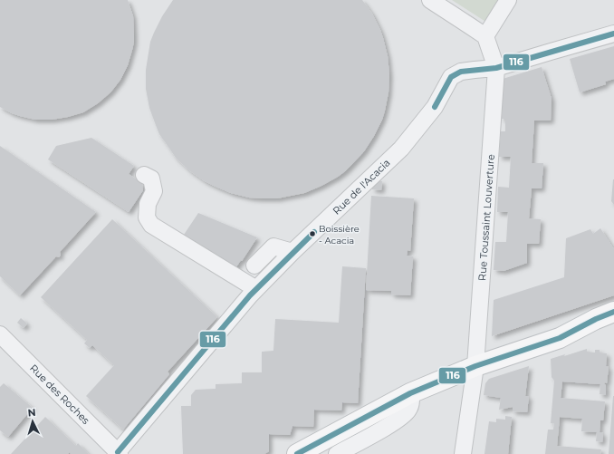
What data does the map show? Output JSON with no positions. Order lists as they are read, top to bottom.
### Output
{
  "streets": {
    "street": ["Rue de l'Acacia", "Rue Toussaint Louverture", "Rue des Roches"]
  },
  "crossings": [
    ["Rue de l'Acacia", "Rue Toussaint Louverture"],
    ["Rue de l'Acacia", "Rue des Roches"]
  ],
  "places": ["Boissière - Acacia"],
  "lines": ["transit line 116"],
  "north": "top"
}
